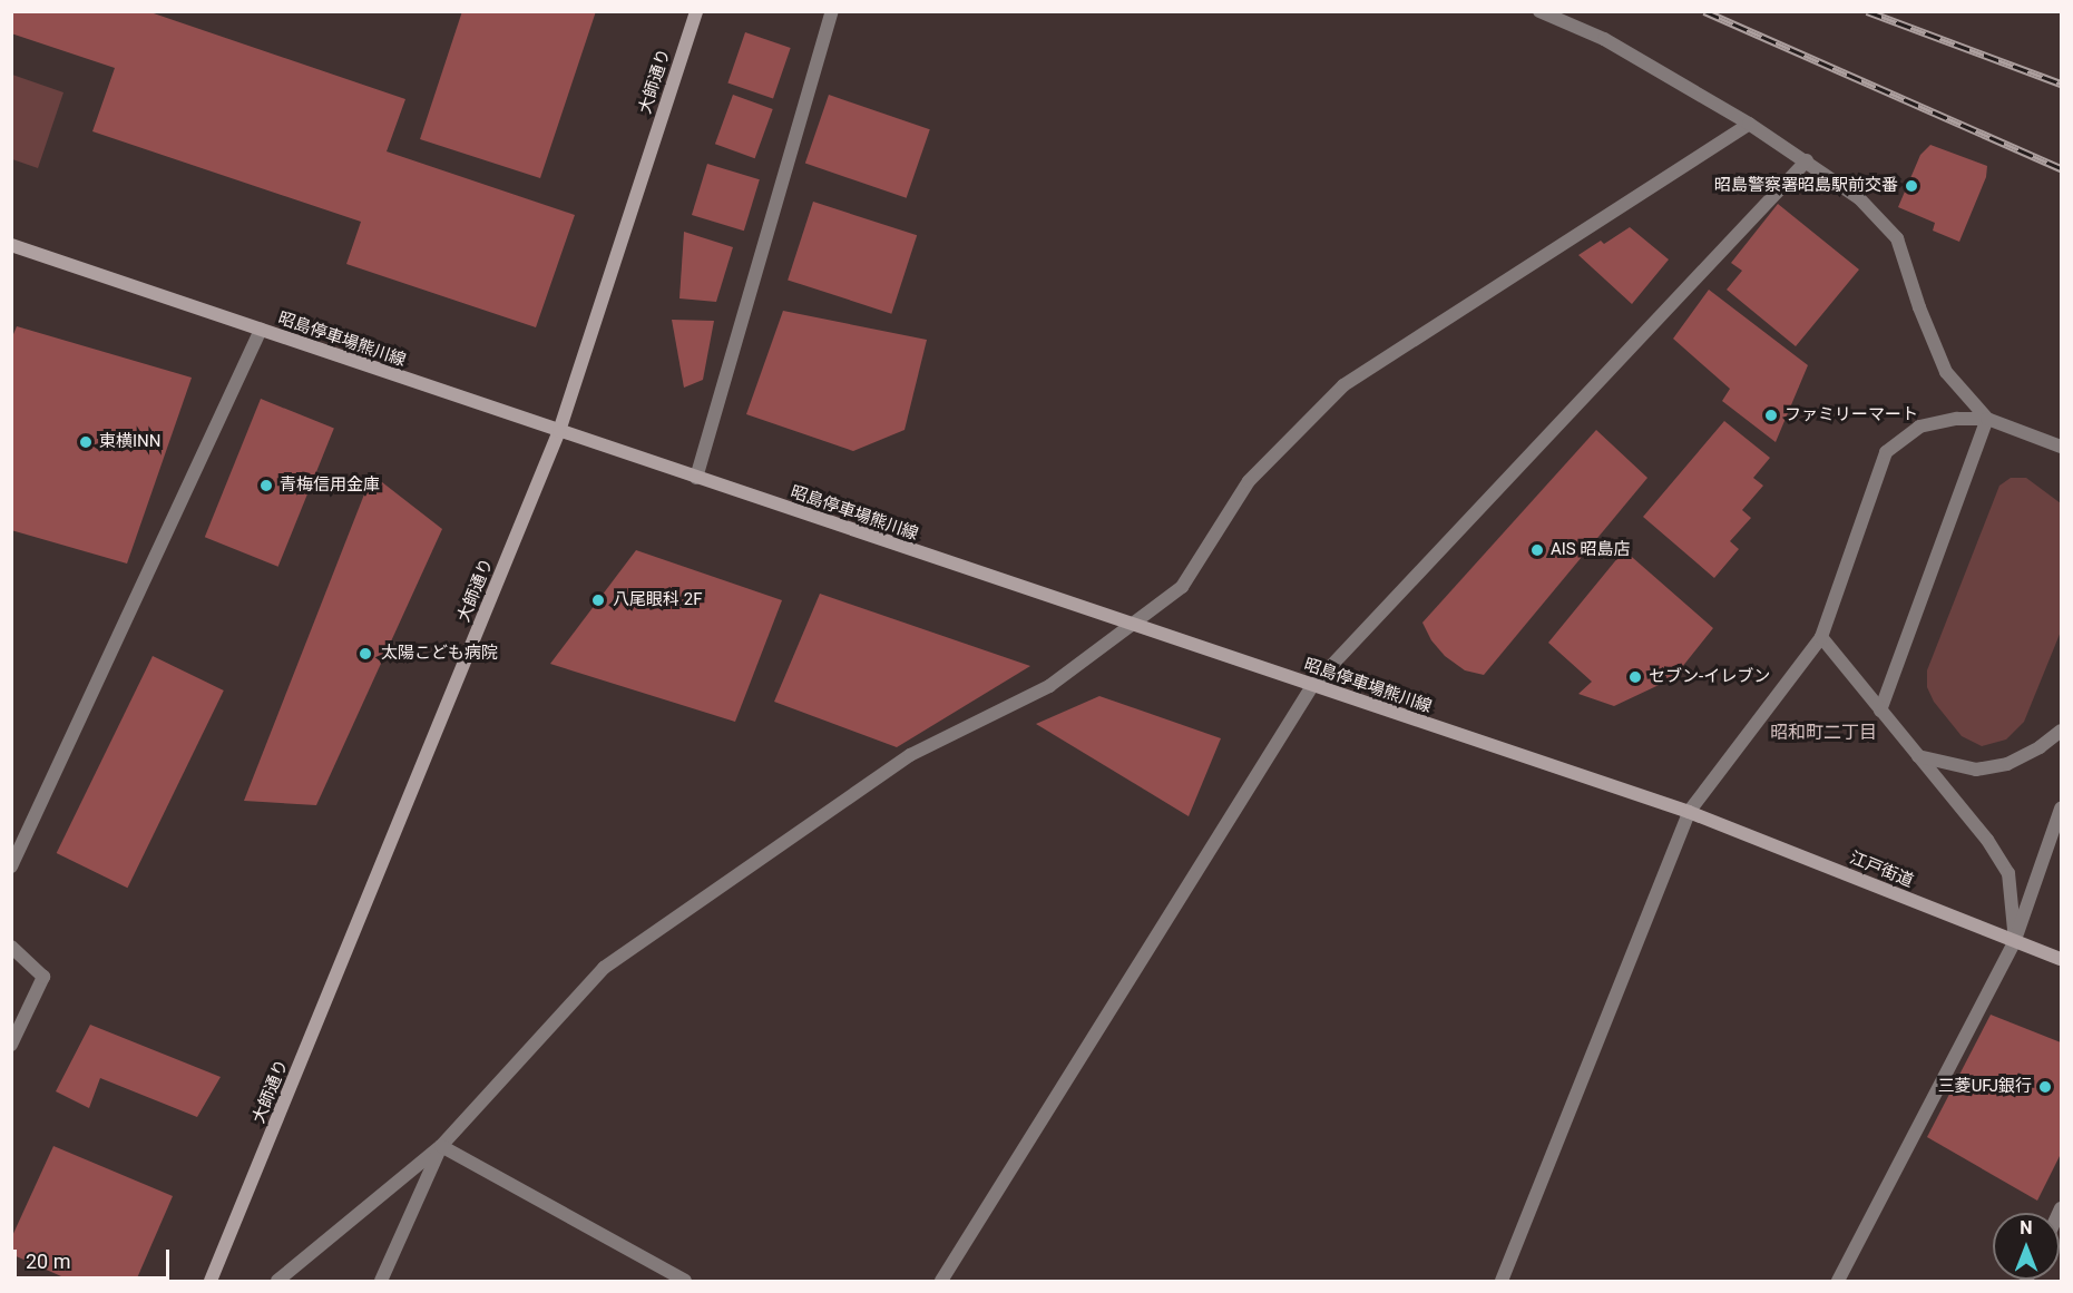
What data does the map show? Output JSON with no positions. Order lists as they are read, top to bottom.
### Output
{
  "streets": {
    "main road": ["大師通り", "昭島停車場熊川線", "江戸街道"]
  },
  "crossings": [
    ["大師通り", "昭島停車場熊川線"],
    ["昭島停車場熊川線", "江戸街道"]
  ],
  "districts": ["昭和町二丁目"],
  "places": [
    "昭島警察署昭島駅前交番",
    "ファミリーマート",
    "東横INN",
    "青梅信用金庫",
    "AIS 昭島店",
    "八尾眼科 2F",
    "太陽こども病院",
    "セブン-イレブン",
    "三菱UFJ銀行"
  ],
  "scale_bar": "20 m",
  "north": "top"
}
